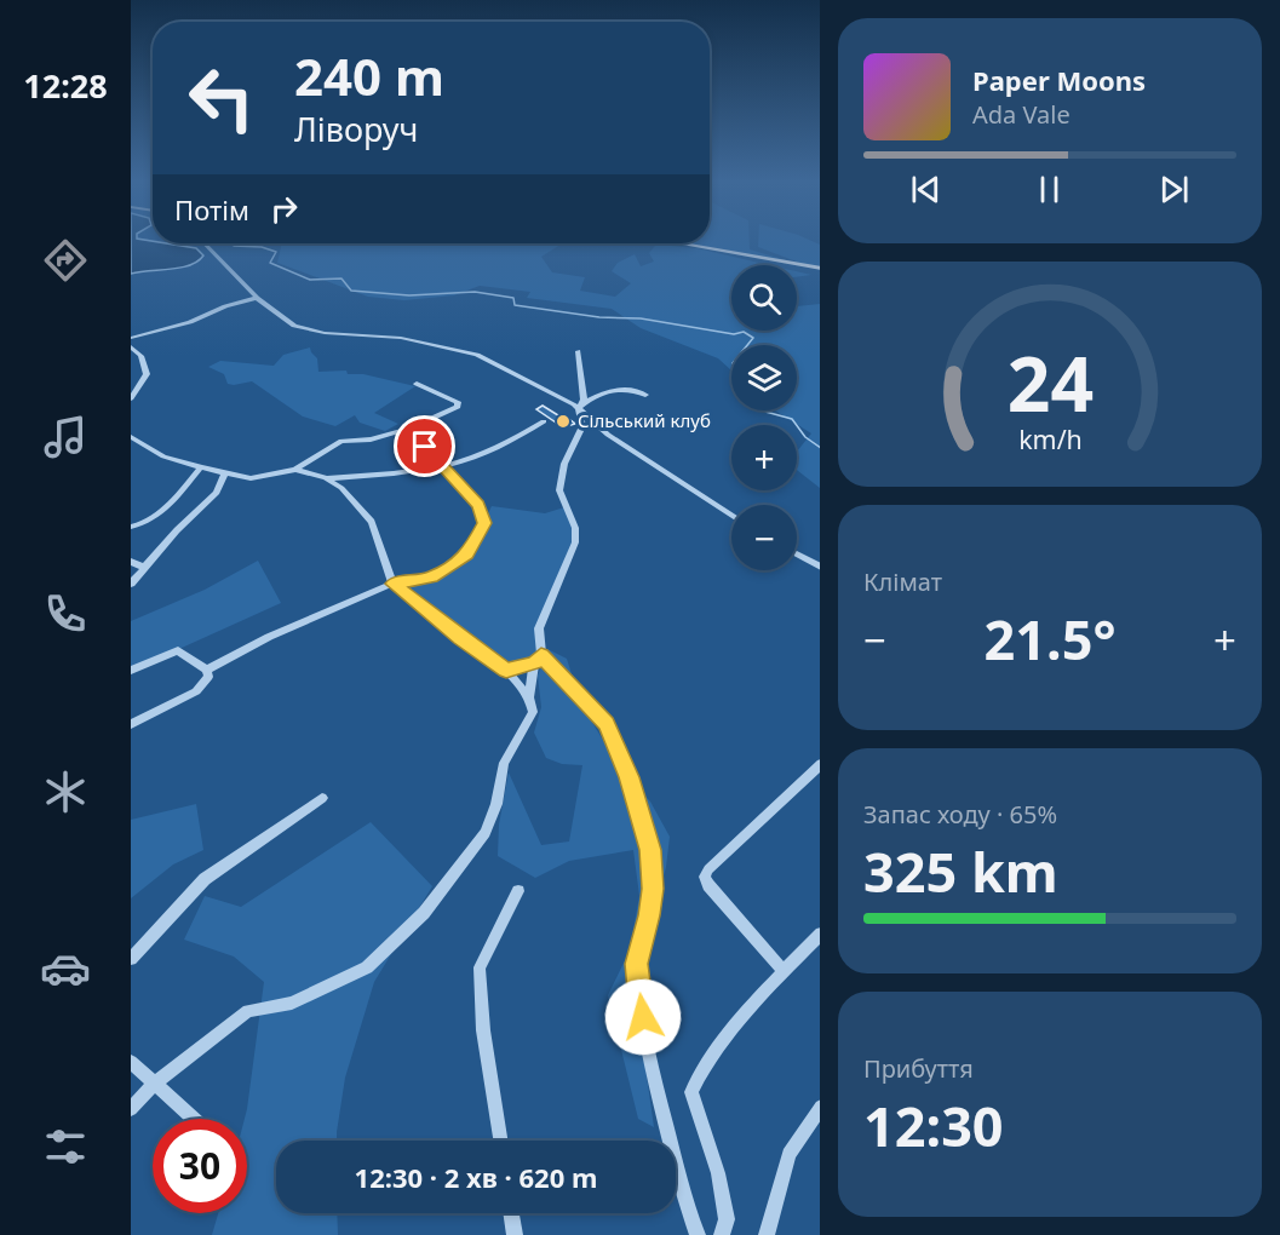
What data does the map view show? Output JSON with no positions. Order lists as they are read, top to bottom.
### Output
{
  "places": ["Сільський клуб"],
  "page": {
    "tabs": "12:28",
    "turn": ["240 m", "Ліворуч"],
    "song": ["Paper Moons", "Ada Vale"],
    "then": "Потім",
    "map_buttons": ["+", "−"],
    "tile": [
      "Клімат",
      ["Запас ходу · 65%", "325 km"],
      ["Прибуття", "12:30"]
    ],
    "heat": ["−", "21.5°", "+"],
    "limit": "30",
    "trip": "12:30 · 2 хв · 620 m",
    "gauge": ["24", "km/h"]
  }
}
